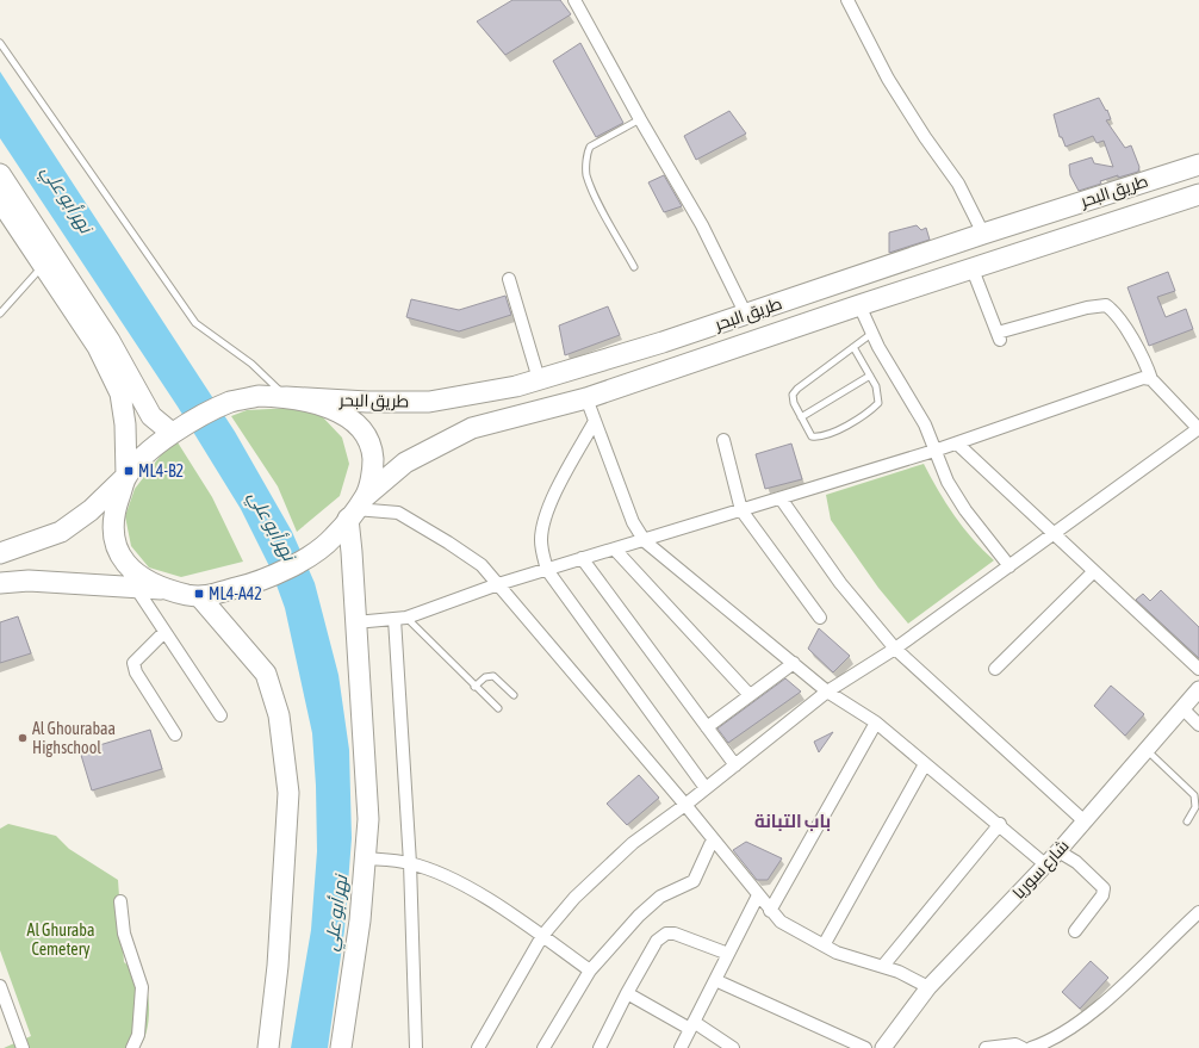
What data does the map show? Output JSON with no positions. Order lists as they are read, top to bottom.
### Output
{
  "streets": {
    "main road": ["طريق البحر"],
    "street": ["شارع سوريا"]
  },
  "districts": ["باب التبانة"],
  "water": ["نهر أبو علي"],
  "parks": ["Al Ghuraba Cemetery"],
  "places": {
    "transit": ["ML4-B2", "ML4-A42"],
    "other": ["Al Ghourabaa Highschool"]
  }
}
